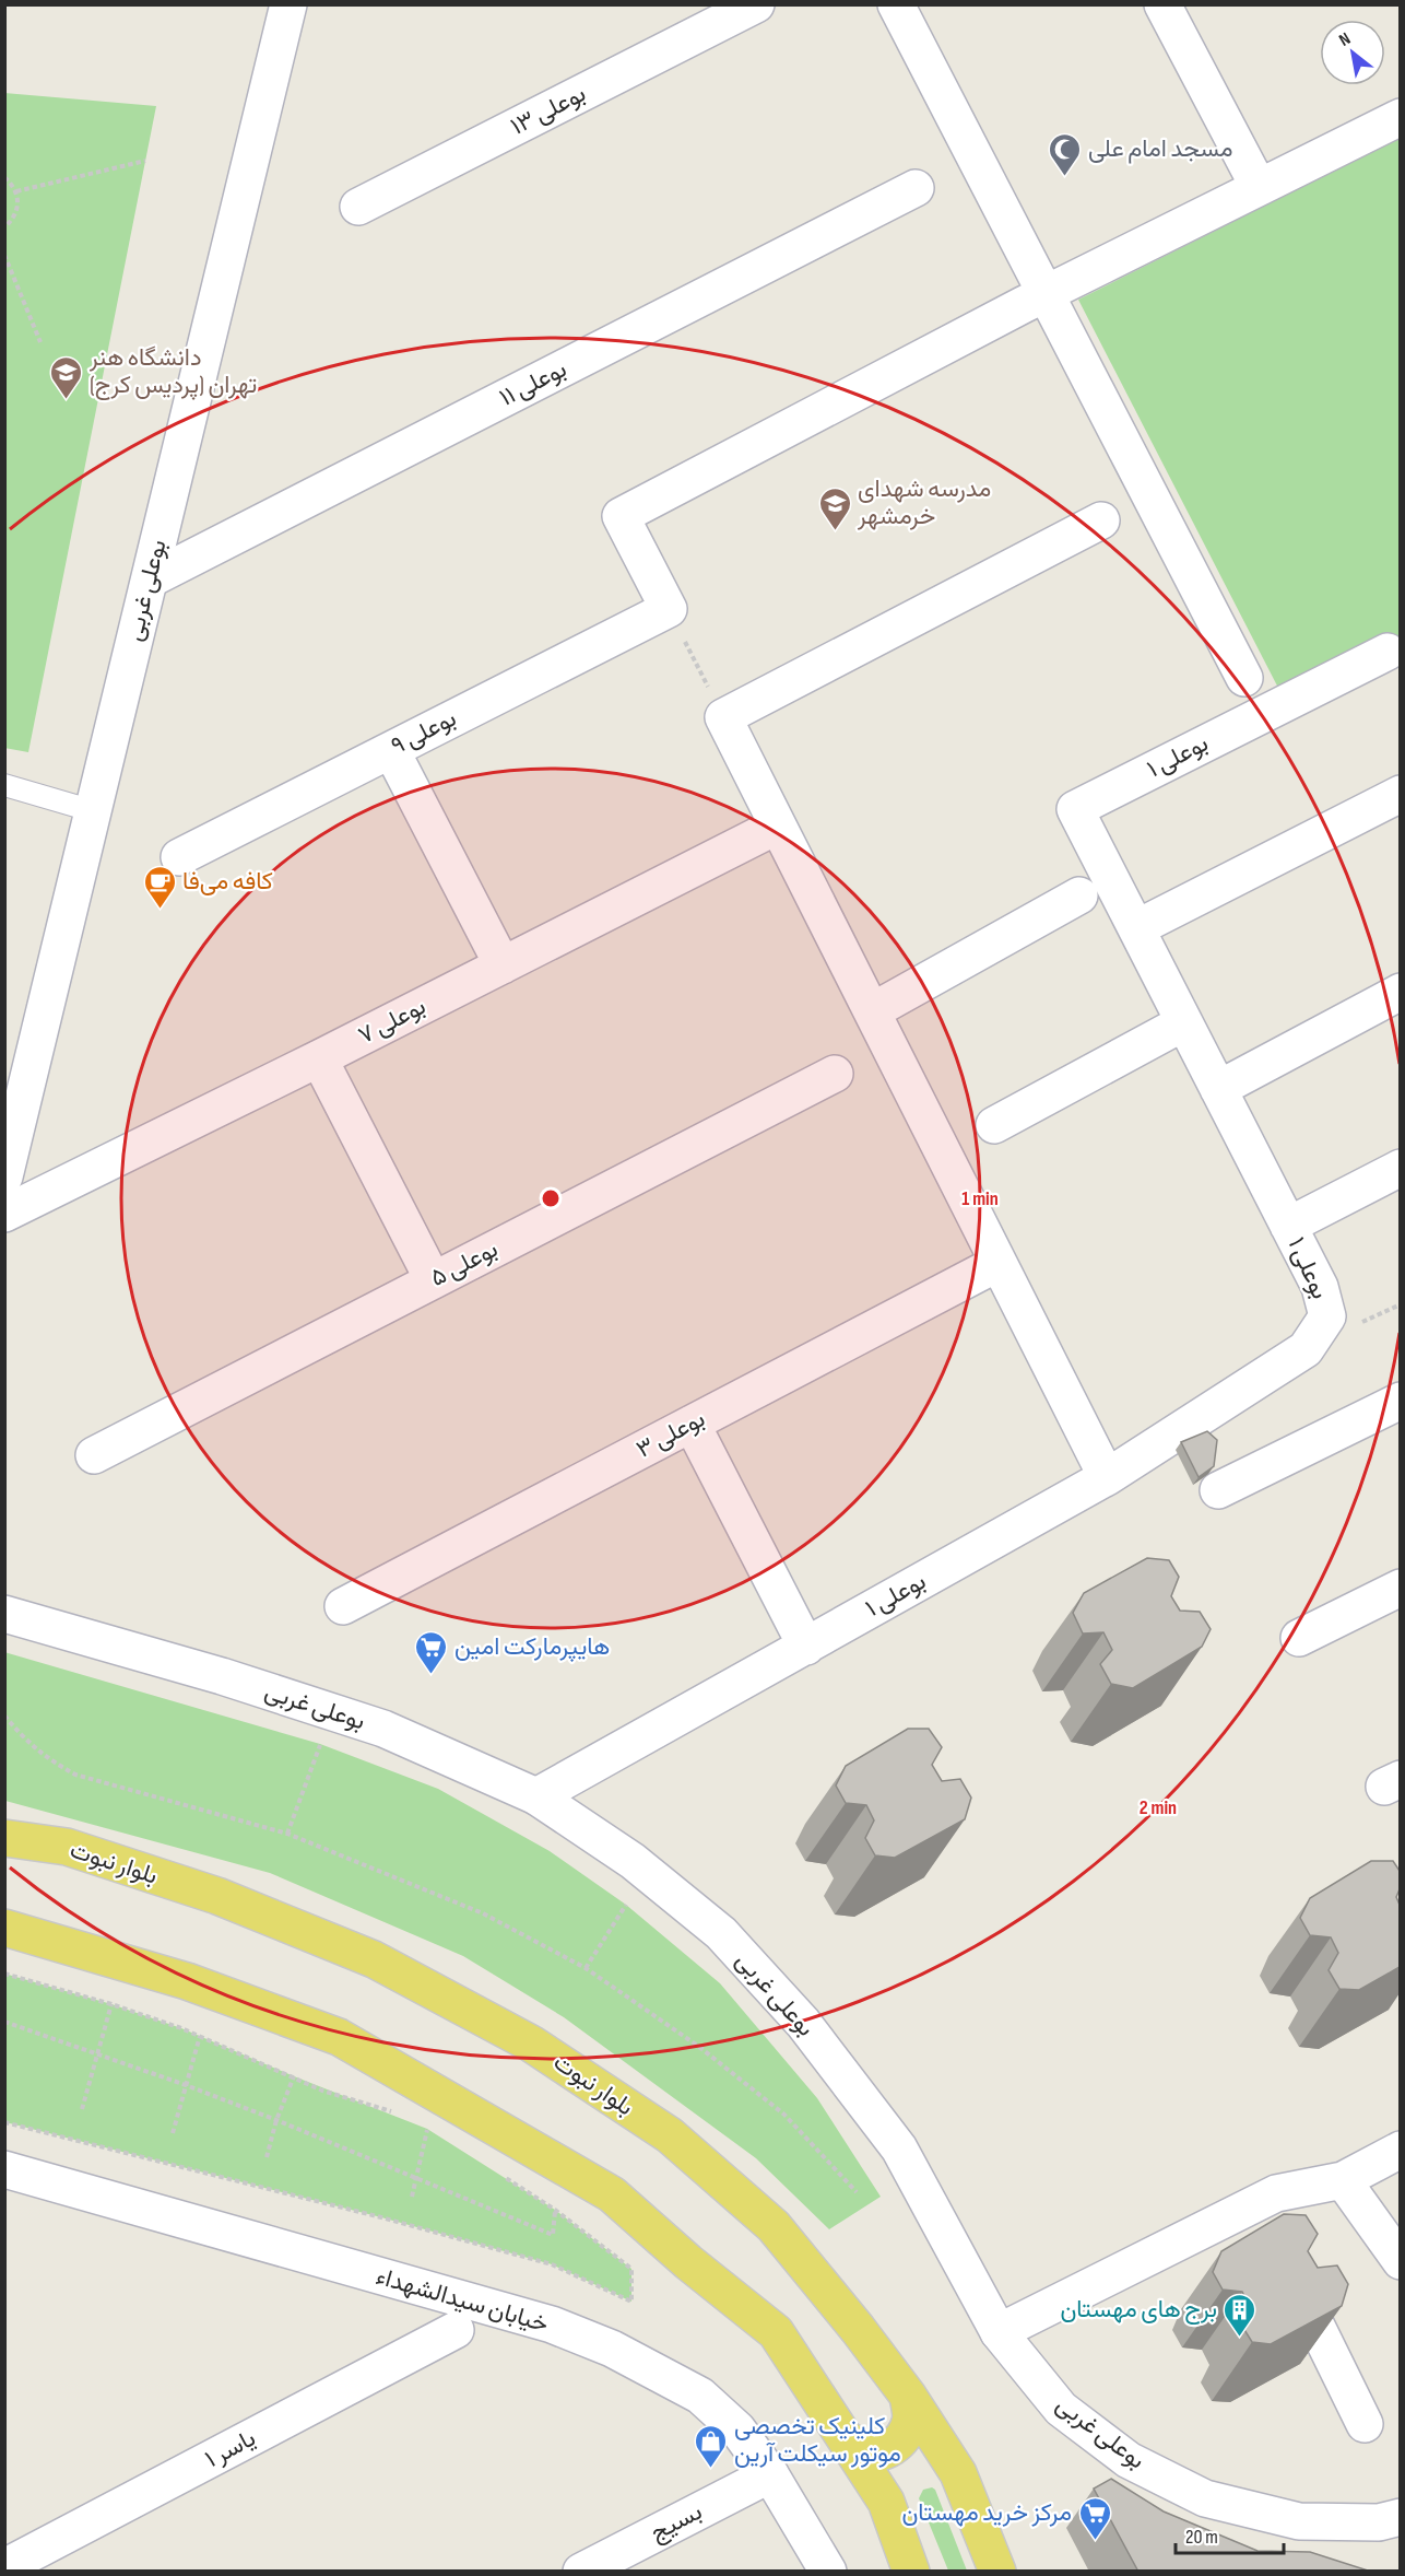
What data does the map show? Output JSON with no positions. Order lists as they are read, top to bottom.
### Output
{
  "streets": {
    "main road": ["بلوار نبوت"],
    "street": [
      "بوعلی ۱۳",
      "بوعلی ۱۱",
      "بوعلی غربی",
      "بوعلی ۹",
      "بوعلی ۱",
      "بوعلی ۷",
      "بوعلی ۵",
      "بوعلی ۳",
      "خیابان سیدالشهداء",
      "یاسر ۱",
      "بسیج"
    ]
  },
  "crossings": [
    ["بوعلی ۱۱", "بوعلی غربی"],
    ["بوعلی غربی", "بوعلی ۱"],
    ["خیابان سیدالشهداء", "بسیج"]
  ],
  "places": {
    "mosque": ["مسجد امام علی"],
    "school or university": ["دانشگاه هنر تهران (پردیس کرج)", "مدرسه شهدای خرمشهر"],
    "cafe": ["کافه می‌فا"],
    "supermarket": ["هایپرمارکت امین", "مرکز خرید مهستان"],
    "building": ["برج های مهستان"],
    "shop": ["کلینیک تخصصی موتور سیکلت آرین"]
  },
  "scale_bar": "20 m",
  "north": "top left",
  "rings": ["1 min", "2 min"]
}
